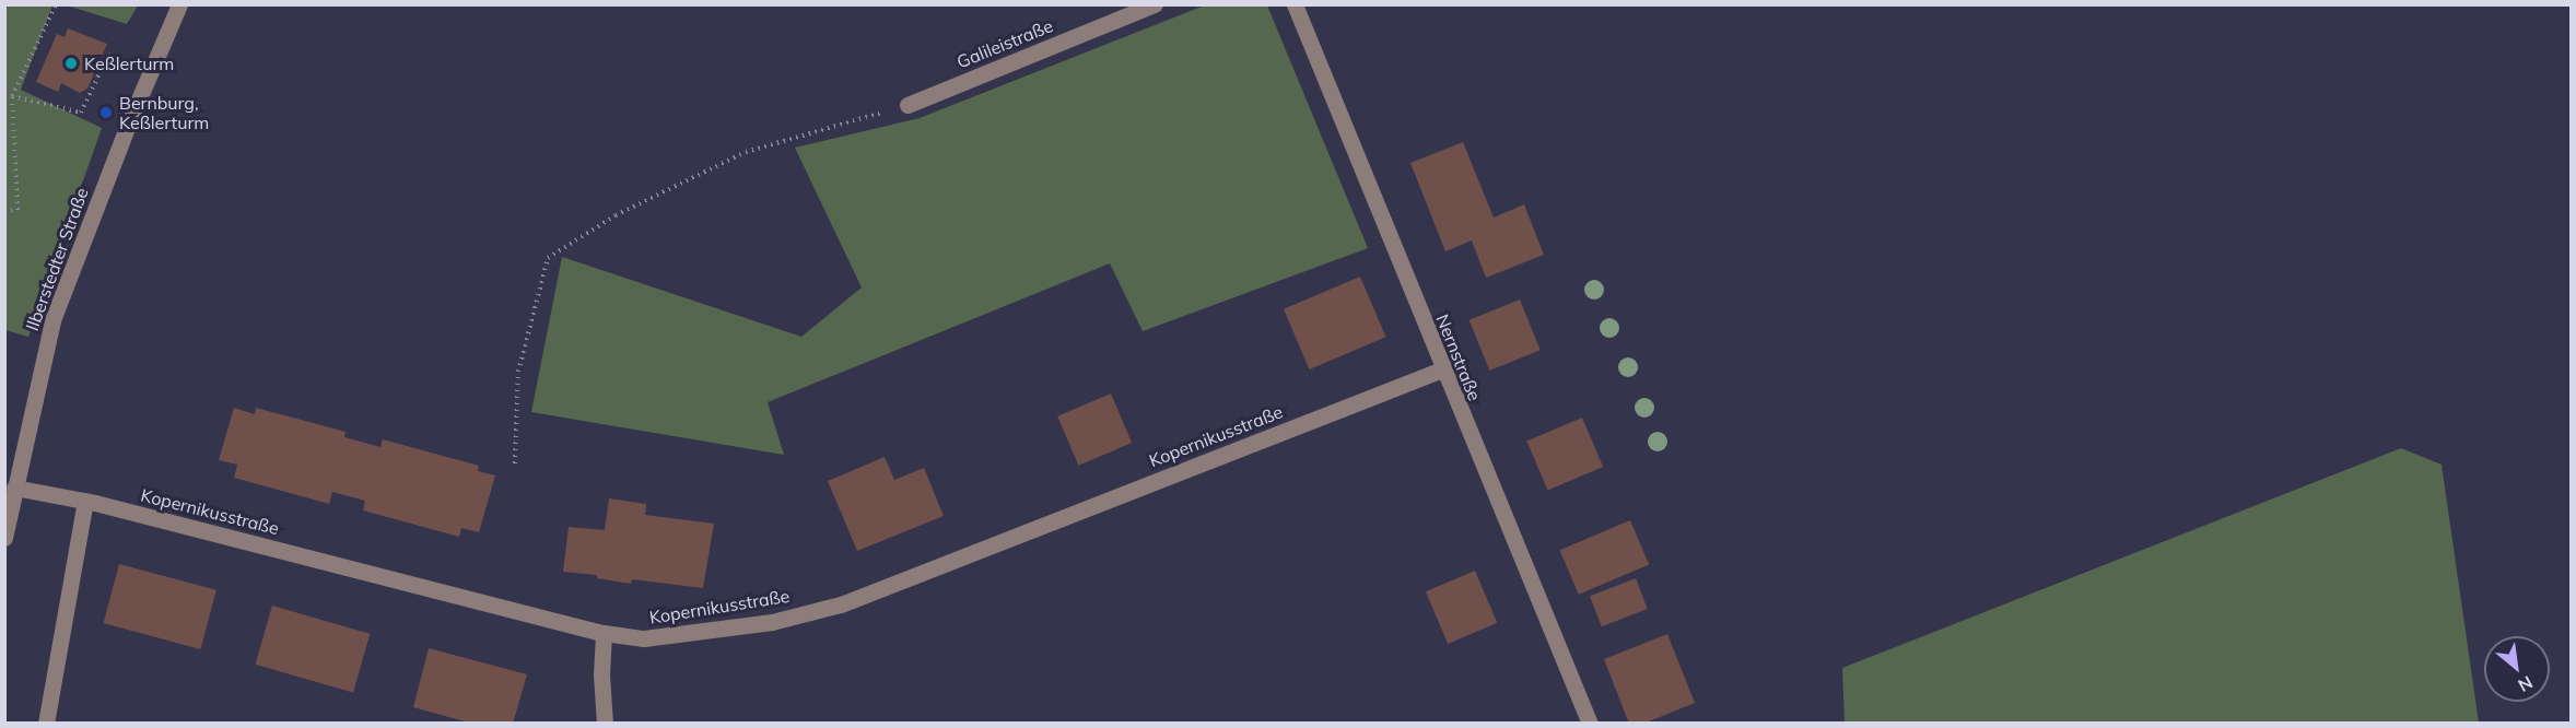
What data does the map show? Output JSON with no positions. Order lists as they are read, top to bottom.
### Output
{
  "streets": {
    "street": [
      "Galileistraße",
      "Ilberstedter Straße",
      "Nernstraße",
      "Kopernikusstraße"
    ]
  },
  "crossings": [
    ["Ilberstedter Straße", "Kopernikusstraße"],
    ["Nernstraße", "Kopernikusstraße"]
  ],
  "places": ["Keßlerturm", "Bernburg, Keßlerturm"],
  "north": "bottom right"
}
